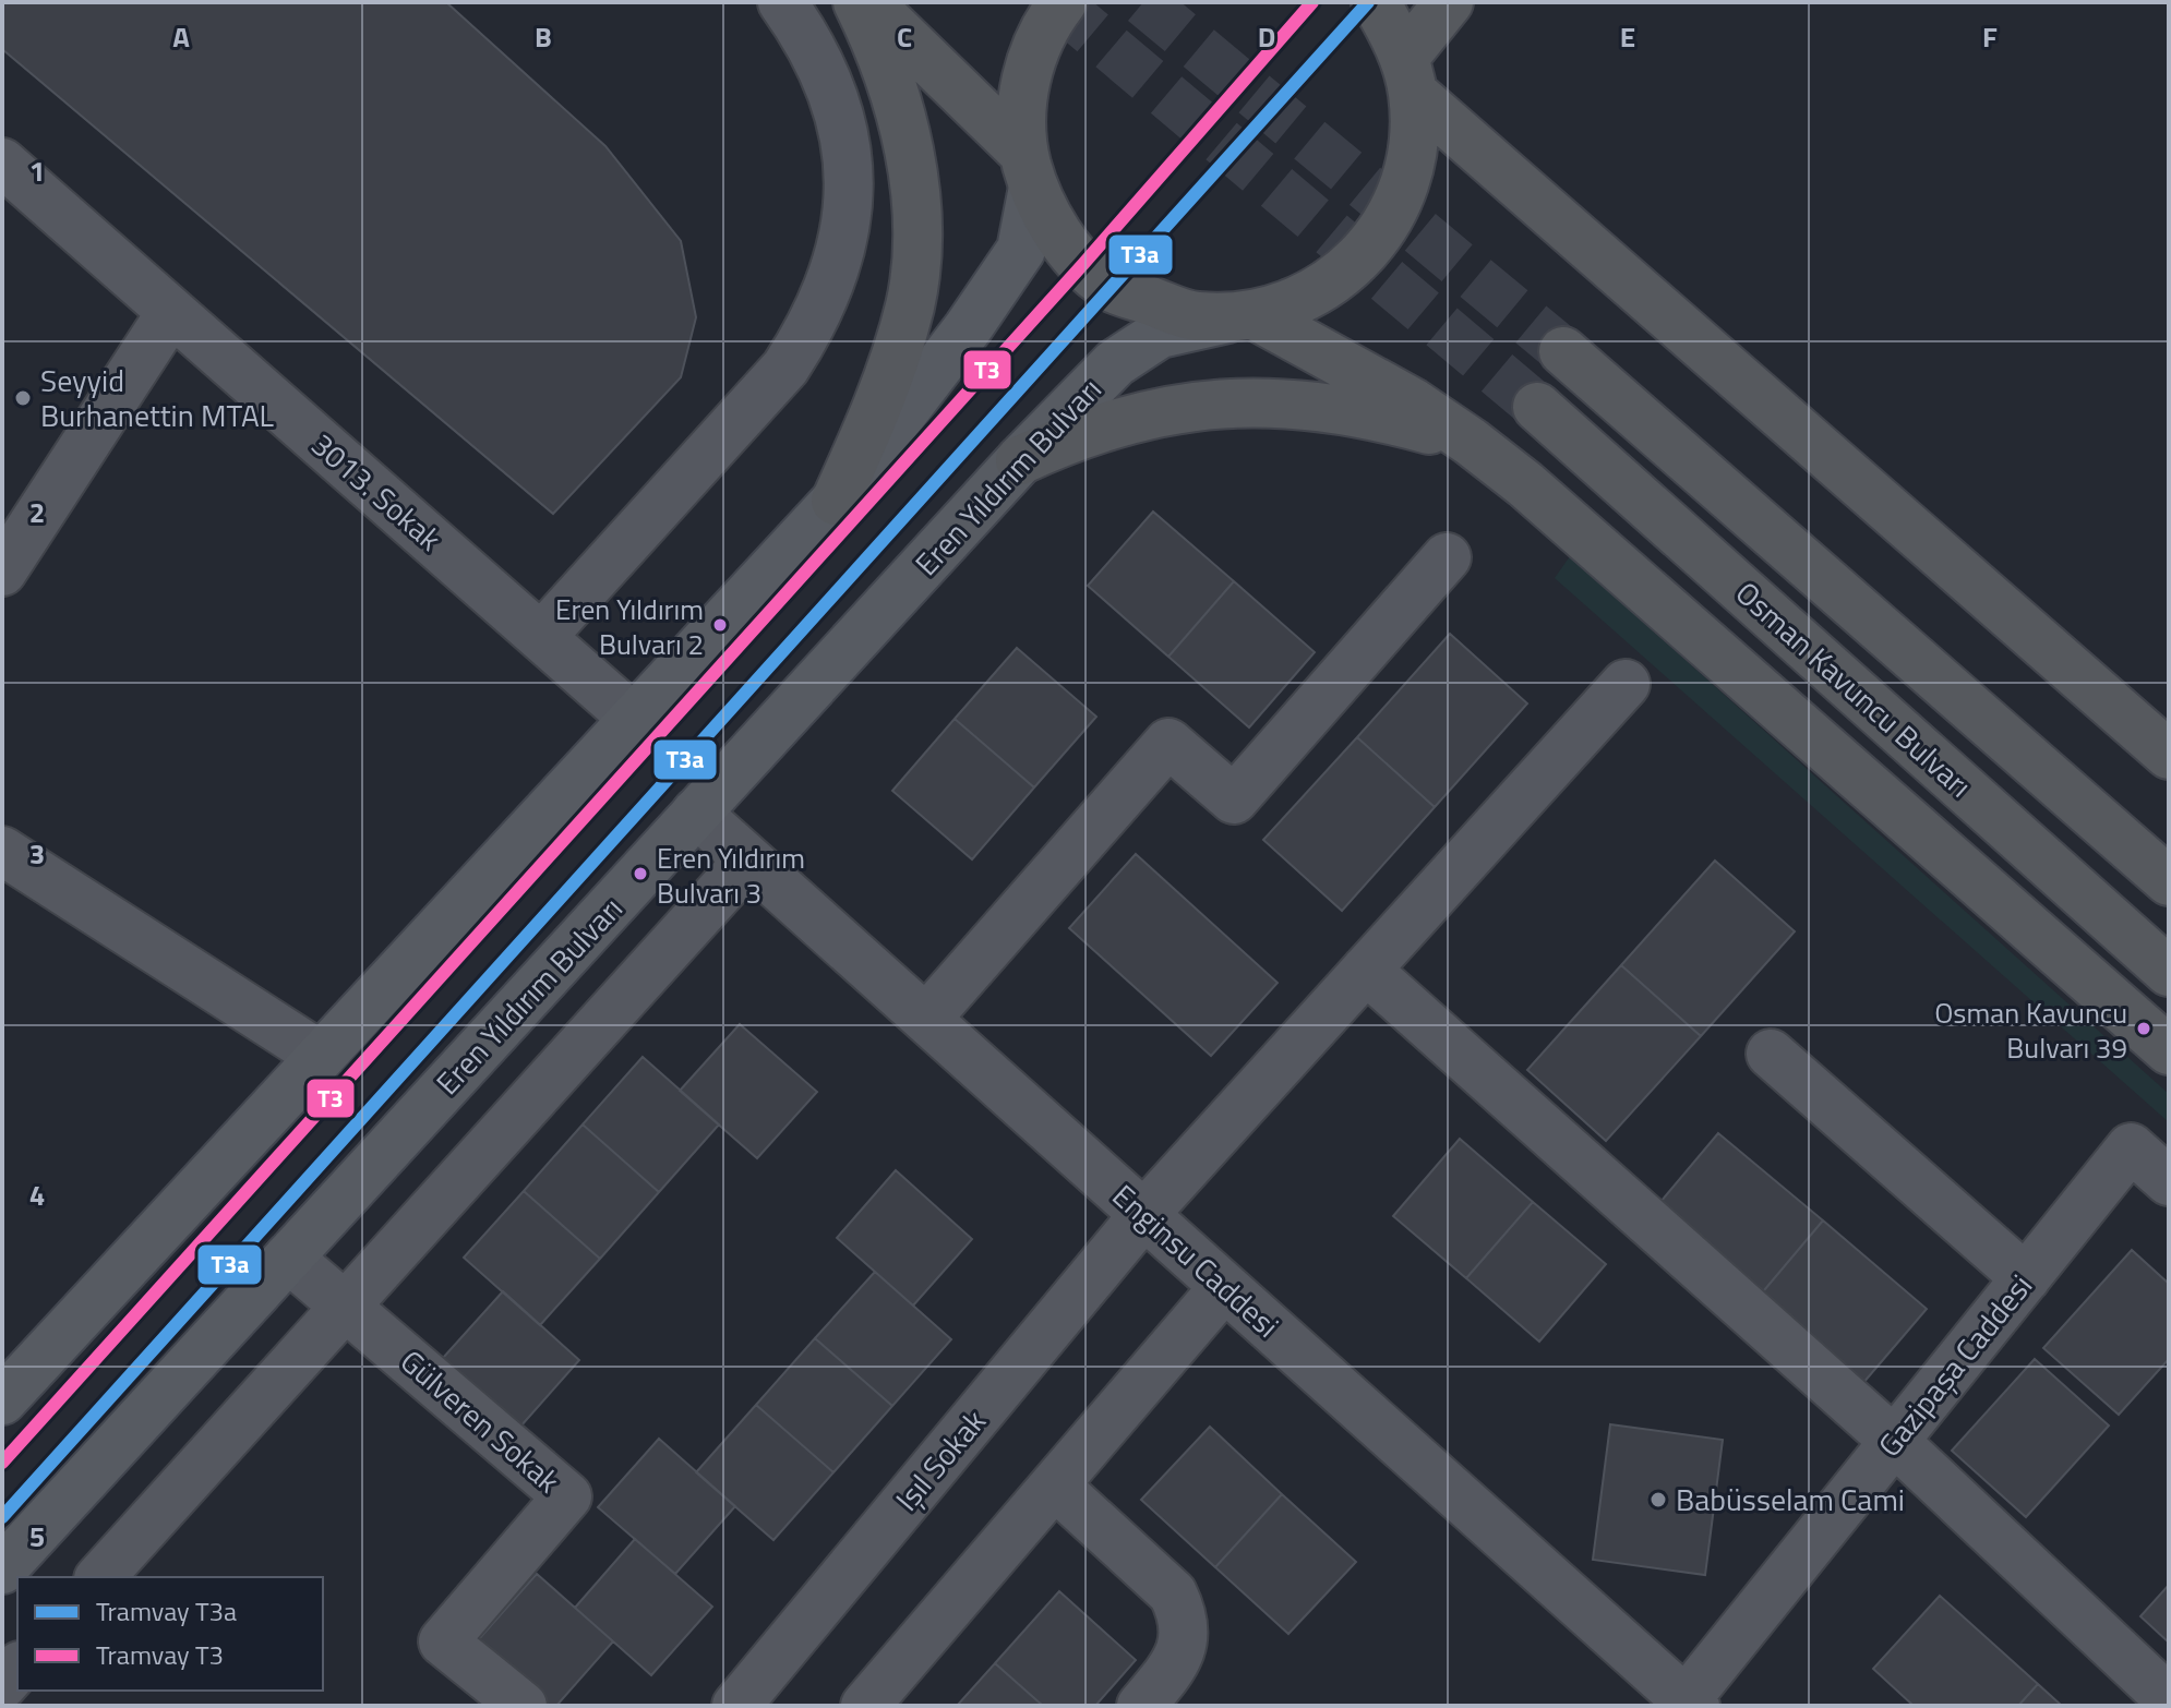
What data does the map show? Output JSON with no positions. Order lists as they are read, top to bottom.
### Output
{
  "streets": {
    "highway": ["Osman Kavuncu Bulvarı"],
    "main road": ["Eren Yıldırım Bulvarı"],
    "street": [
      "3013. Sokak",
      "Enginsu Caddesi",
      "Gazipaşa Caddesi",
      "Gülveren Sokak",
      "Işıl Sokak"
    ]
  },
  "crossings": [
    ["Eren Yıldırım Bulvarı", "Enginsu Caddesi"],
    ["Eren Yıldırım Bulvarı", "Gülveren Sokak"],
    ["Enginsu Caddesi", "Gazipaşa Caddesi"],
    ["Enginsu Caddesi", "Işıl Sokak"]
  ],
  "places": [
    "Seyyid Burhanettin MTAL",
    "Eren Yıldırım Bulvarı 2",
    "Eren Yıldırım Bulvarı 3",
    "Osman Kavuncu Bulvarı 39",
    "Babüsselam Cami"
  ],
  "lines": ["tram line T3a", "tram line T3"],
  "legend": ["Tramvay T3a", "Tramvay T3"],
  "grid": {
    "columns": [
      "A",
      "B",
      "C",
      "D",
      "E",
      "F"
    ],
    "rows": [
      "1",
      "2",
      "3",
      "4",
      "5"
    ]
  }
}
